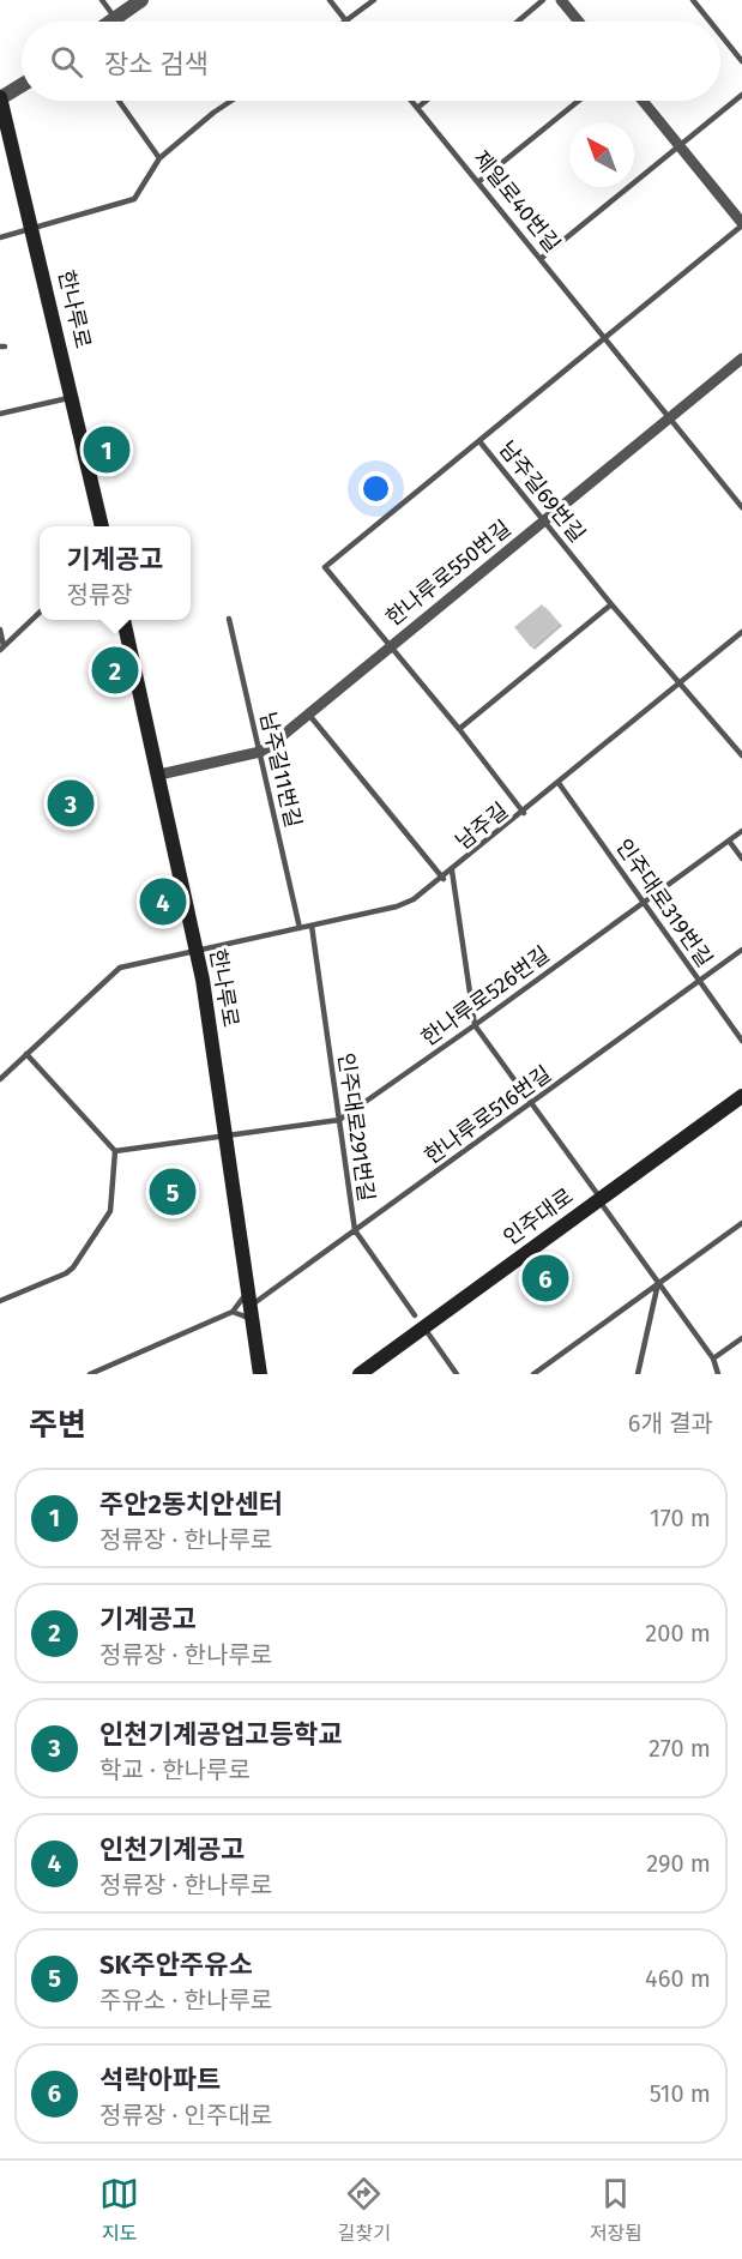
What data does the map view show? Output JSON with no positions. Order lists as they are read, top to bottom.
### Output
{
  "streets": {
    "main road": ["한나루로", "인주대로"],
    "street": ["한나루로550번길"],
    "lane": [
      "제일로40번길",
      "남주길69번길",
      "남주길11번길",
      "남주길",
      "인주대로319번길",
      "한나루로526번길",
      "한나루로516번길",
      "인주대로291번길"
    ]
  },
  "crossings": [
    ["제일로40번길", "한나루로550번길"],
    ["한나루로", "한나루로550번길"],
    ["한나루로", "남주길"],
    ["한나루로", "한나루로526번길"],
    ["한나루로", "한나루로516번길"],
    ["남주길69번길", "한나루로550번길"],
    ["남주길69번길", "남주길"],
    ["한나루로550번길", "남주길11번길"],
    ["남주길11번길", "남주길"],
    ["남주길", "인주대로319번길"],
    ["남주길", "인주대로291번길"],
    ["인주대로319번길", "한나루로526번길"],
    ["인주대로319번길", "한나루로516번길"],
    ["한나루로526번길", "인주대로291번길"],
    ["한나루로516번길", "인주대로291번길"],
    ["인주대로291번길", "인주대로"]
  ],
  "north": "top left",
  "page": {
    "search": "장소 검색",
    "pins": [
      "1",
      "2",
      "3",
      "4",
      "5",
      "6"
    ],
    "popup": ["기계공고", "정류장"],
    "heading": ["주변", "6개 결과"],
    "list": [
      {
        "mark": "1",
        "name": "주안2동치안센터",
        "note": "정류장 · 한나루로",
        "value": "170 m"
      },
      {
        "mark": "2",
        "name": "기계공고",
        "note": "정류장 · 한나루로",
        "value": "200 m"
      },
      {
        "mark": "3",
        "name": "인천기계공업고등학교",
        "note": "학교 · 한나루로",
        "value": "270 m"
      },
      {
        "mark": "4",
        "name": "인천기계공고",
        "note": "정류장 · 한나루로",
        "value": "290 m"
      },
      {
        "mark": "5",
        "name": "SK주안주유소",
        "note": "주유소 · 한나루로",
        "value": "460 m"
      },
      {
        "mark": "6",
        "name": "석락아파트",
        "note": "정류장 · 인주대로",
        "value": "510 m"
      }
    ],
    "nav": ["지도", "길찾기", "저장됨"]
  }
}
